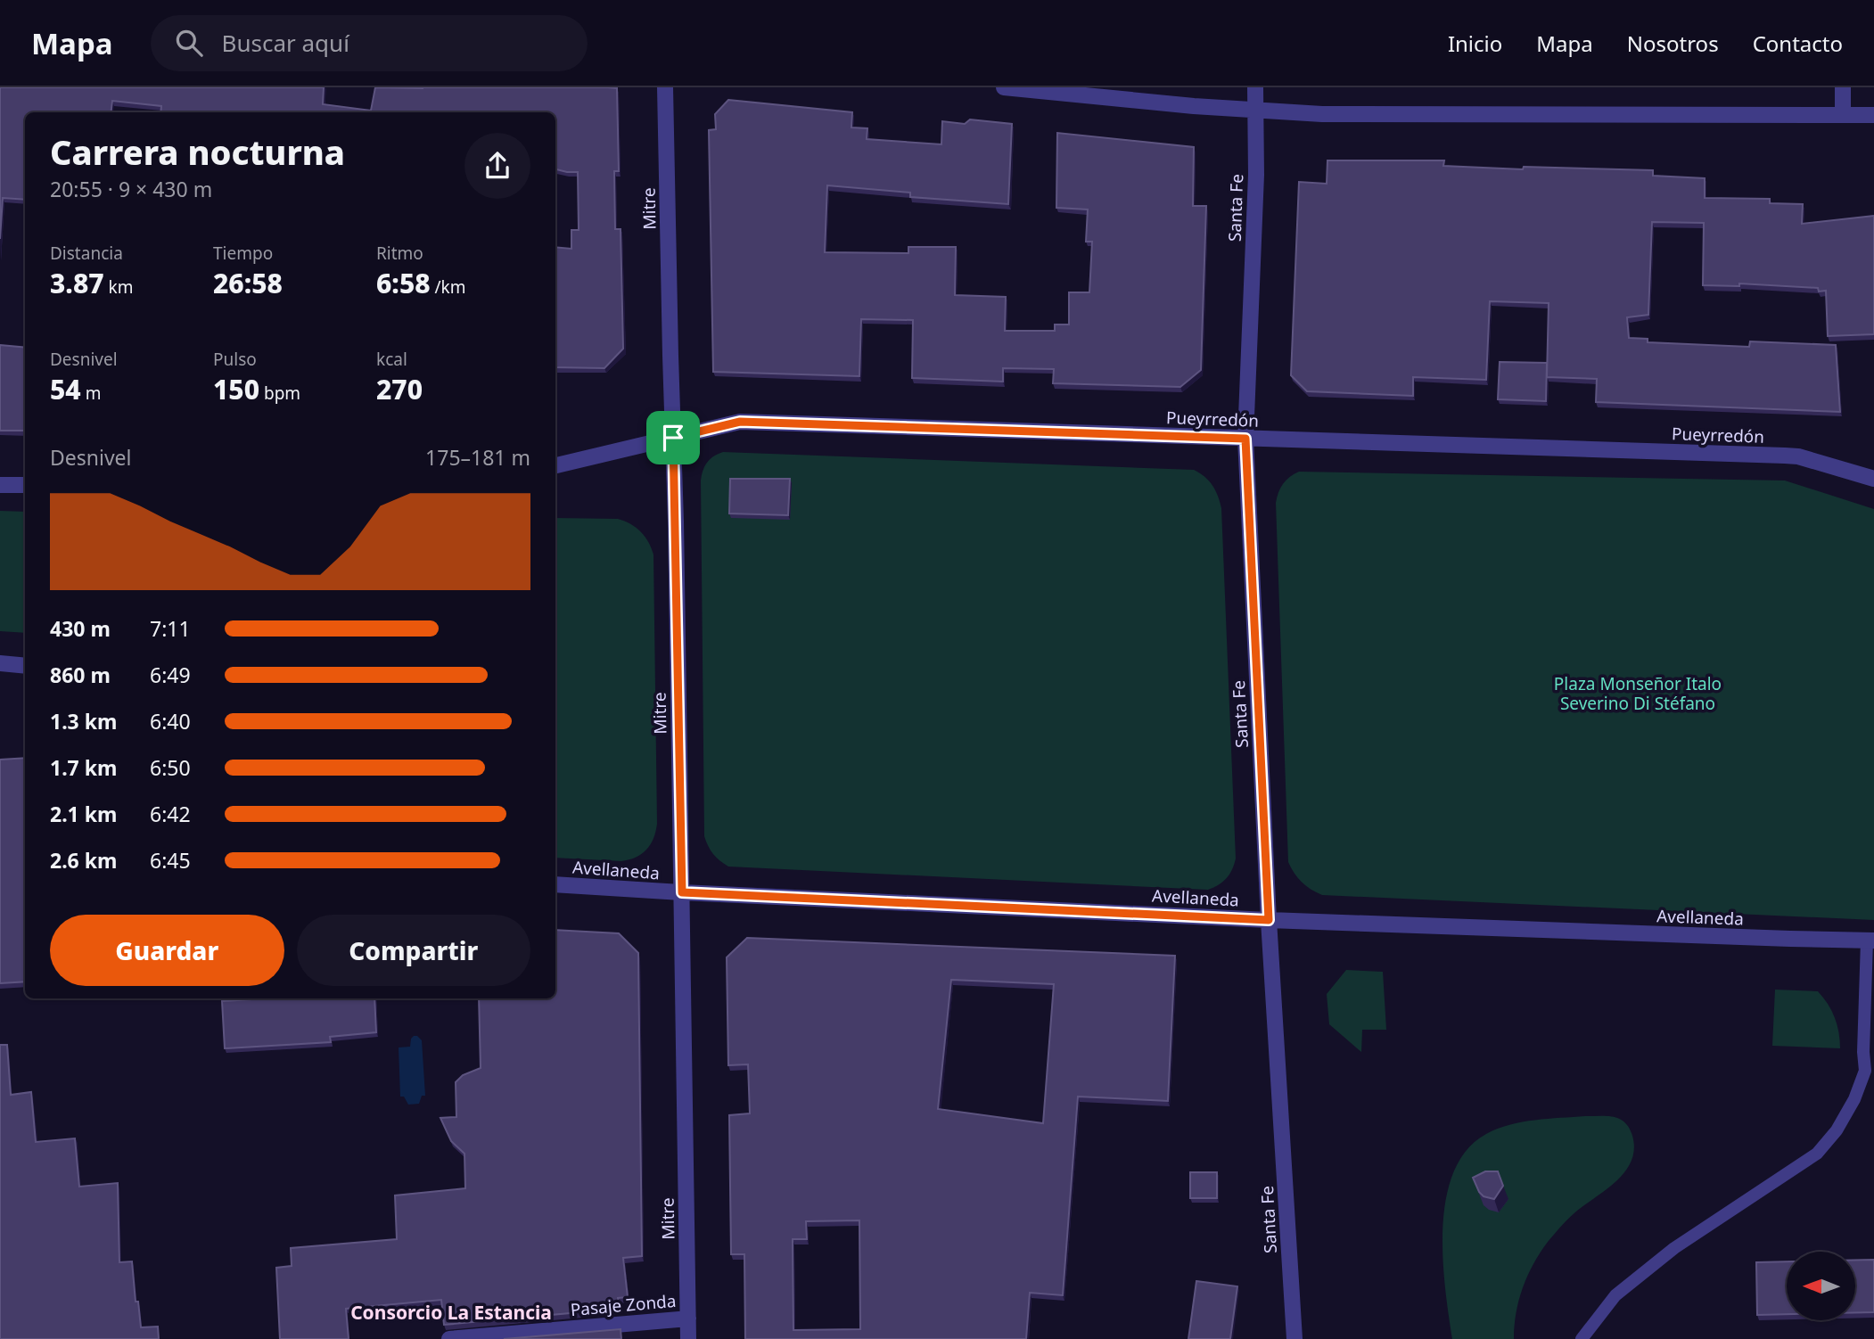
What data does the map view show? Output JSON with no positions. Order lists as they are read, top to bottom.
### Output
{
  "streets": {
    "street": [
      "Santa Fe",
      "Mitre",
      "Pueyrredón",
      "Avellaneda",
      "Pasaje Zonda"
    ]
  },
  "crossings": [
    ["Santa Fe", "Pueyrredón"],
    ["Santa Fe", "Avellaneda"],
    ["Mitre", "Pueyrredón"],
    ["Mitre", "Avellaneda"],
    ["Mitre", "Pasaje Zonda"]
  ],
  "districts": ["Consorcio La Estancia"],
  "parks": ["Plaza Monseñor Italo Severino Di Stéfano"],
  "north": "left",
  "page": {
    "header": "Mapa",
    "search": "Buscar aquí",
    "nav": [
      "Inicio",
      "Mapa",
      "Nosotros",
      "Contacto"
    ],
    "heading": ["Carrera nocturna", "20:55 · 9 × 430 m"],
    "stats": [
      ["Distancia", "3.87 km"],
      ["Tiempo", "26:58"],
      ["Ritmo", "6:58 /km"],
      ["Desnivel", "54 m"],
      ["Pulso", "150 bpm"],
      ["kcal", "270"]
    ],
    "chart": ["Desnivel", "175–181 m"],
    "list": [
      {
        "name": "430 m",
        "note": "7:11"
      },
      {
        "name": "860 m",
        "note": "6:49"
      },
      {
        "name": "1.3 km",
        "note": "6:40"
      },
      {
        "name": "1.7 km",
        "note": "6:50"
      },
      {
        "name": "2.1 km",
        "note": "6:42"
      },
      {
        "name": "2.6 km",
        "note": "6:45"
      }
    ],
    "buttons": ["Guardar", "Compartir"]
  }
}
